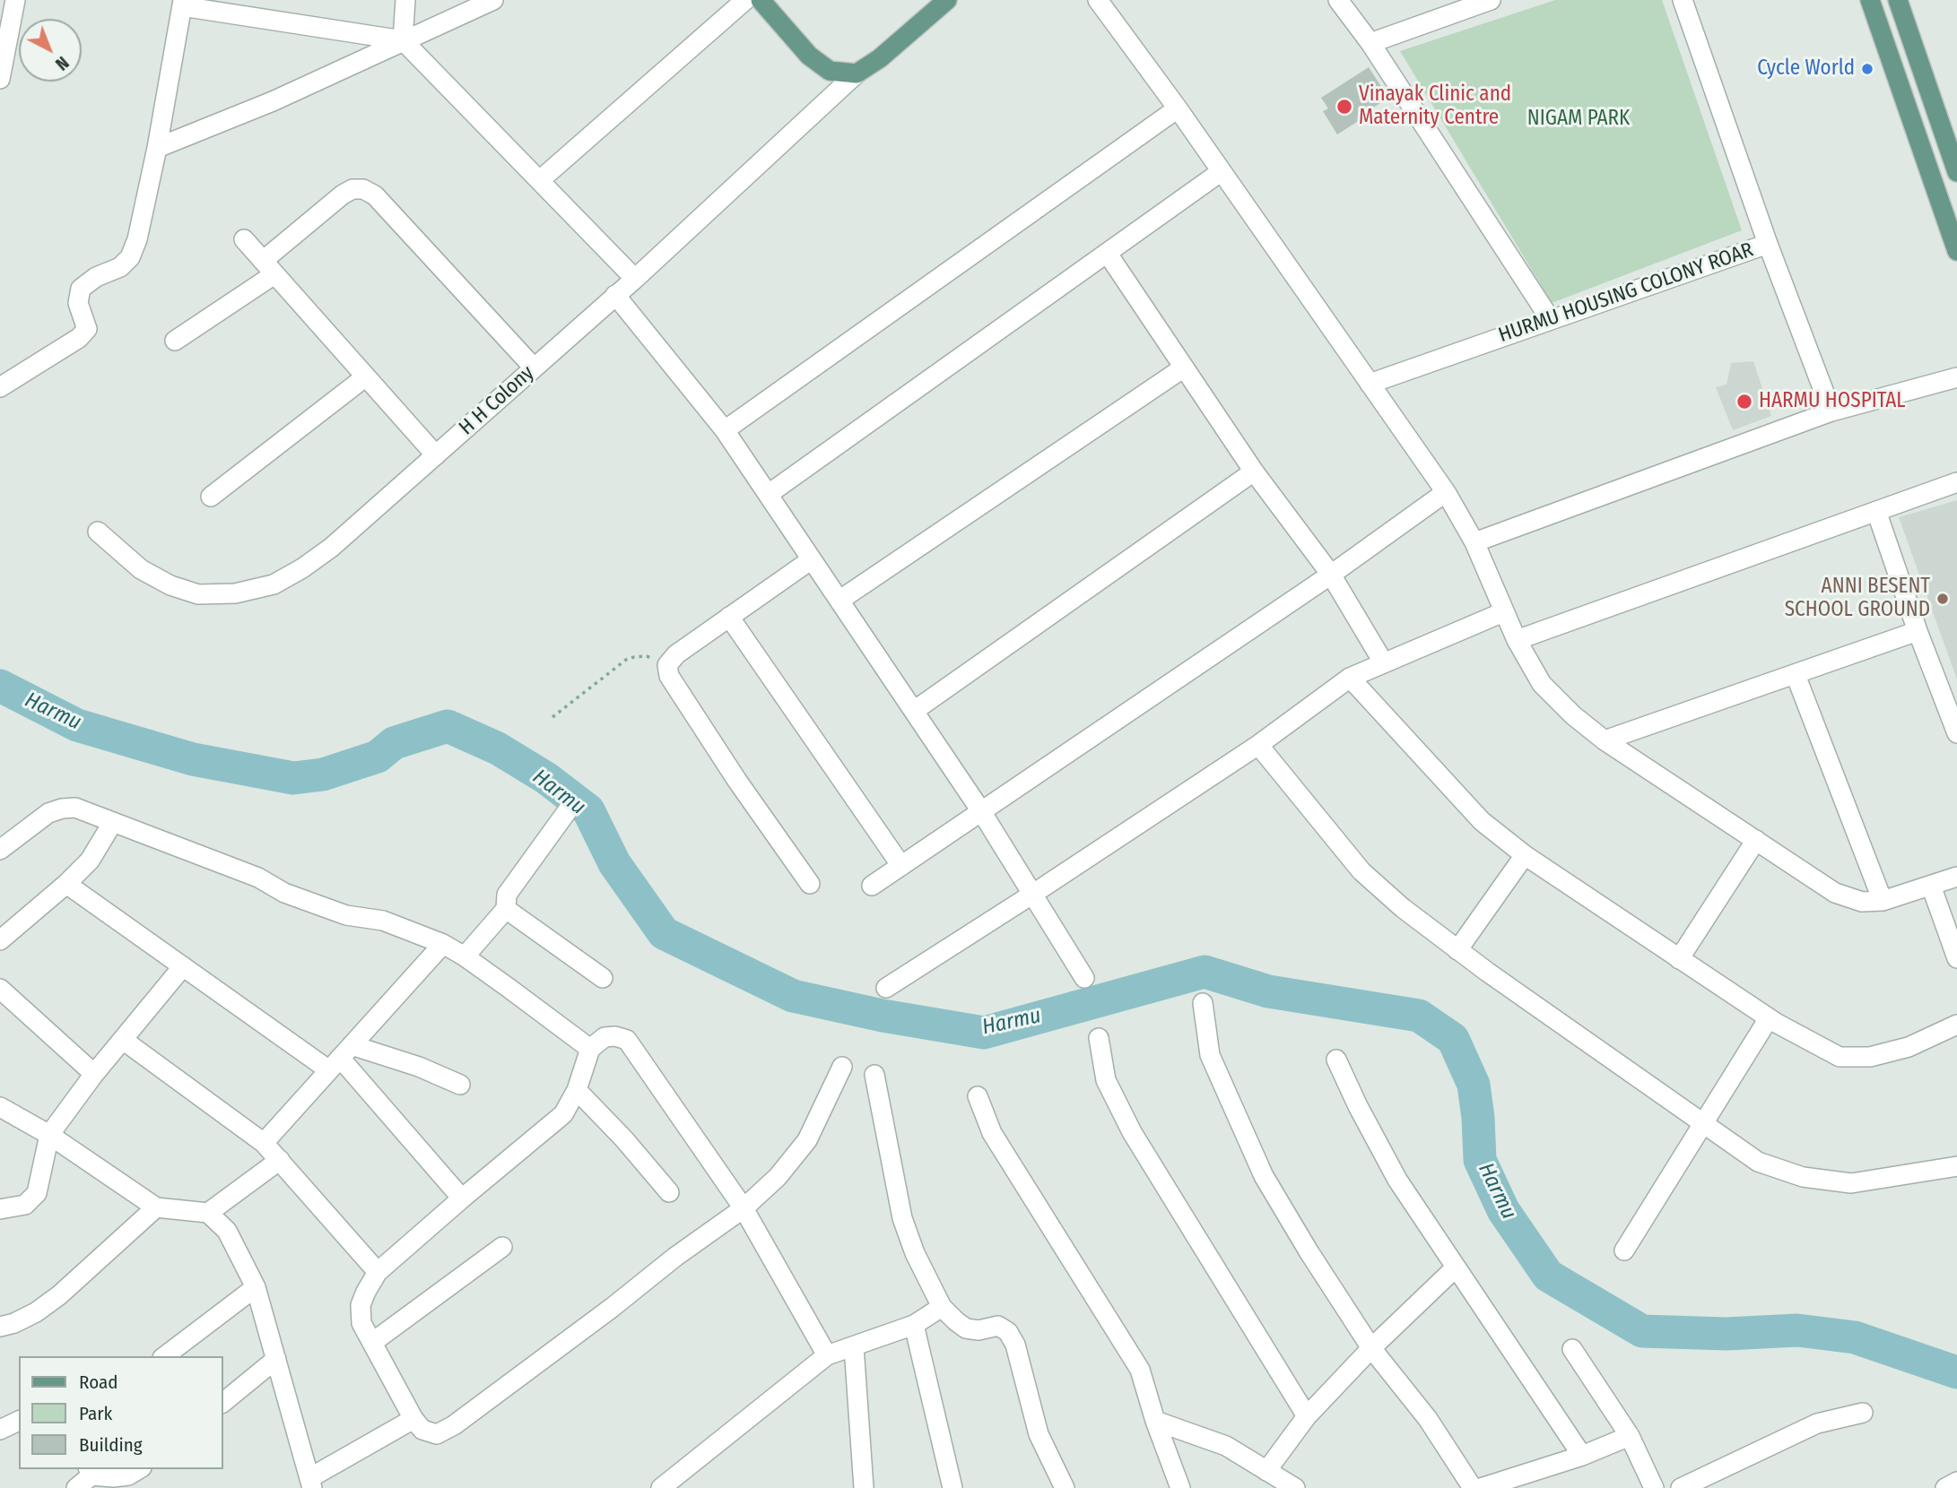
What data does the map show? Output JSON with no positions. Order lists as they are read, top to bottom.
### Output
{
  "streets": {
    "street": ["HURMU HOUSING COLONY ROAR", "H H Colony"]
  },
  "water": ["Harmu"],
  "parks": ["NIGAM PARK"],
  "places": [
    "Cycle World",
    "Vinayak Clinic and Maternity Centre",
    "HARMU HOSPITAL",
    "ANNI BESENT SCHOOL GROUND"
  ],
  "legend": ["Road", "Park", "Building"],
  "north": "bottom right"
}
